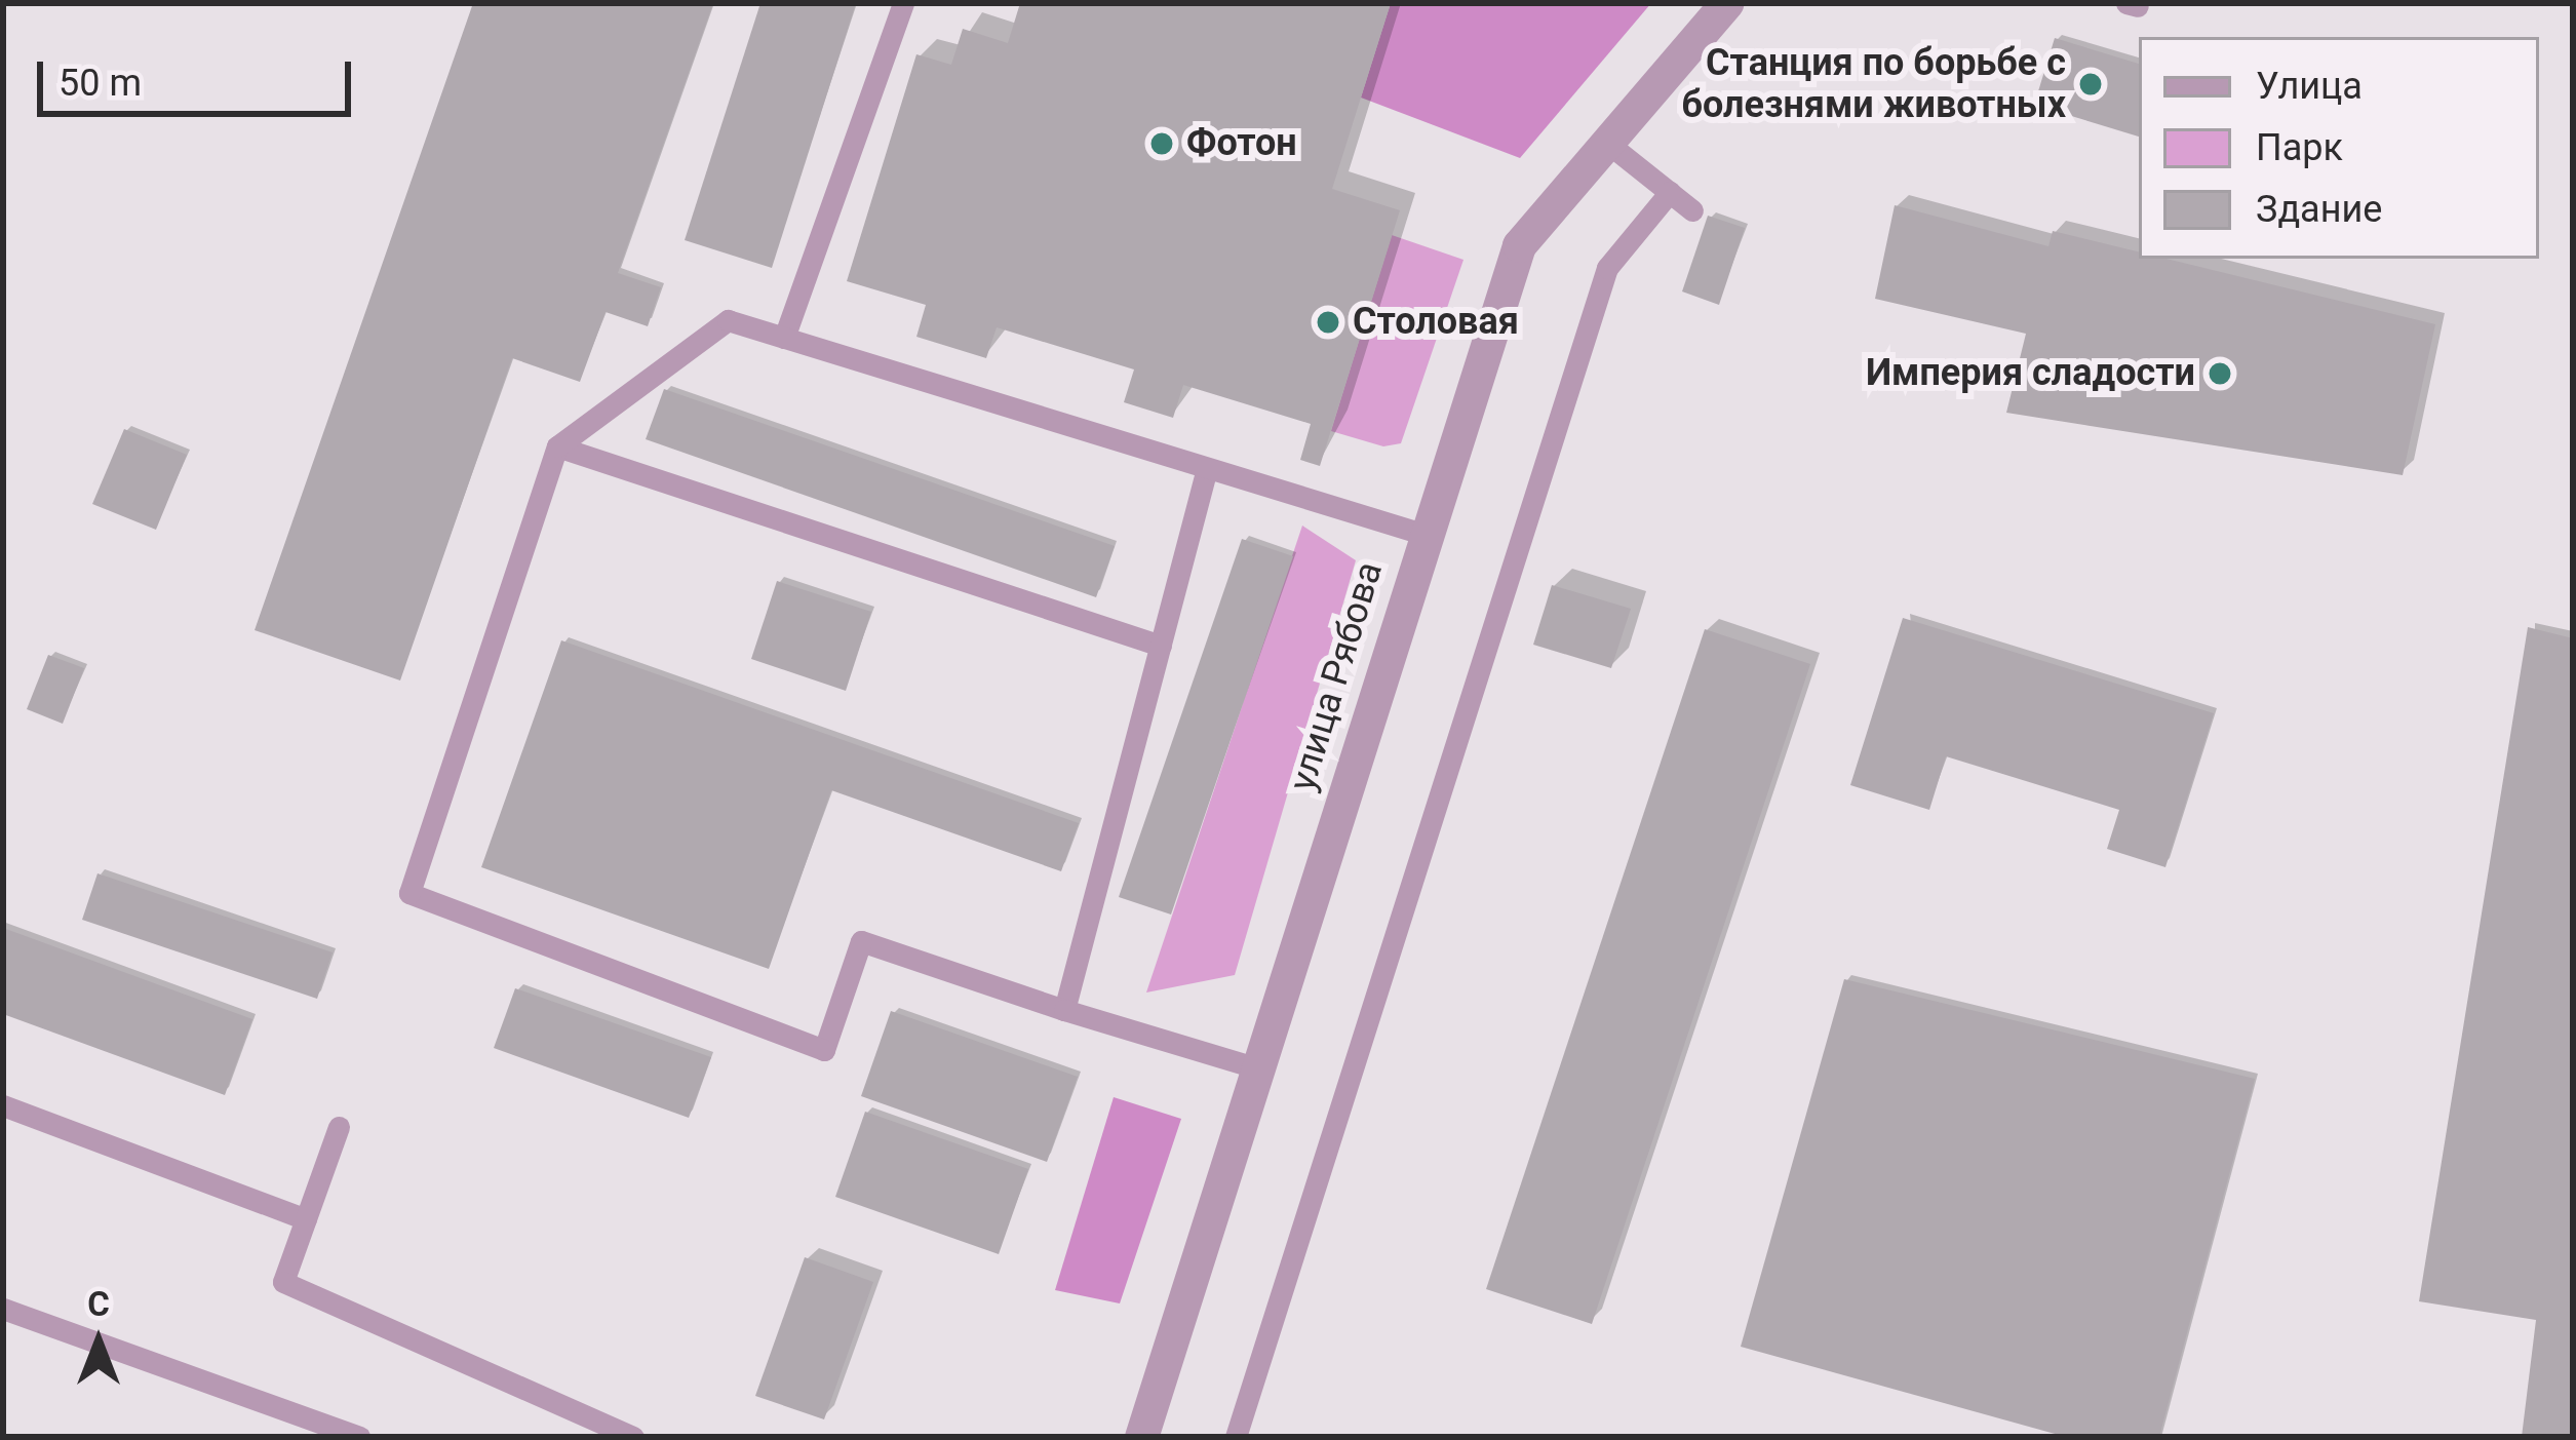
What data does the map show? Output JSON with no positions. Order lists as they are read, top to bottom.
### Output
{
  "streets": {
    "street": ["улица Рябова"]
  },
  "places": [
    "Станция по борьбе с болезнями животных",
    "Фотон",
    "Столовая",
    "Империя сладости"
  ],
  "legend": ["Улица", "Парк", "Здание"],
  "scale_bar": "50 m",
  "north": "top"
}
